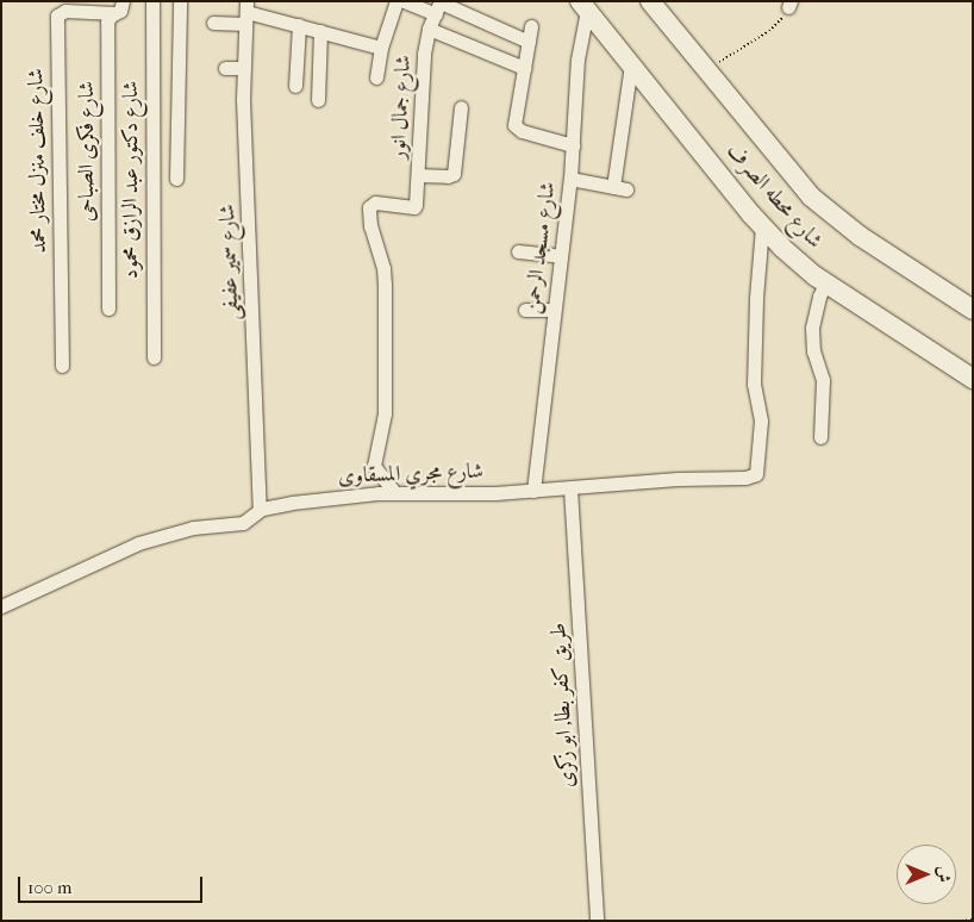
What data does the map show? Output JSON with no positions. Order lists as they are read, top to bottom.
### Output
{
  "streets": {
    "street": [
      "شارع جمال انور",
      "شارع فكرى الصباحى",
      "شارع خلف منزل مختار محمد",
      "شارع دكتور عبد الرازق محمود",
      "شارع محطه الصرف",
      "شارع مسجد الرحمن",
      "شارع سمير عفيفى",
      "شارع مجري المسقاوى",
      "طريق كفر بطا, ابو زكرى"
    ]
  },
  "crossings": [
    ["شارع جمال انور", "شارع مجري المسقاوى"],
    ["شارع فكرى الصباحى", "شارع خلف منزل مختار محمد"],
    ["شارع محطه الصرف", "شارع مسجد الرحمن"],
    ["شارع محطه الصرف", "شارع مجري المسقاوى"],
    ["شارع مسجد الرحمن", "شارع مجري المسقاوى"],
    ["شارع سمير عفيفى", "شارع مجري المسقاوى"],
    ["شارع مجري المسقاوى", "طريق كفر بطا, ابو زكرى"]
  ],
  "scale_bar": "100 m",
  "north": "right"
}
